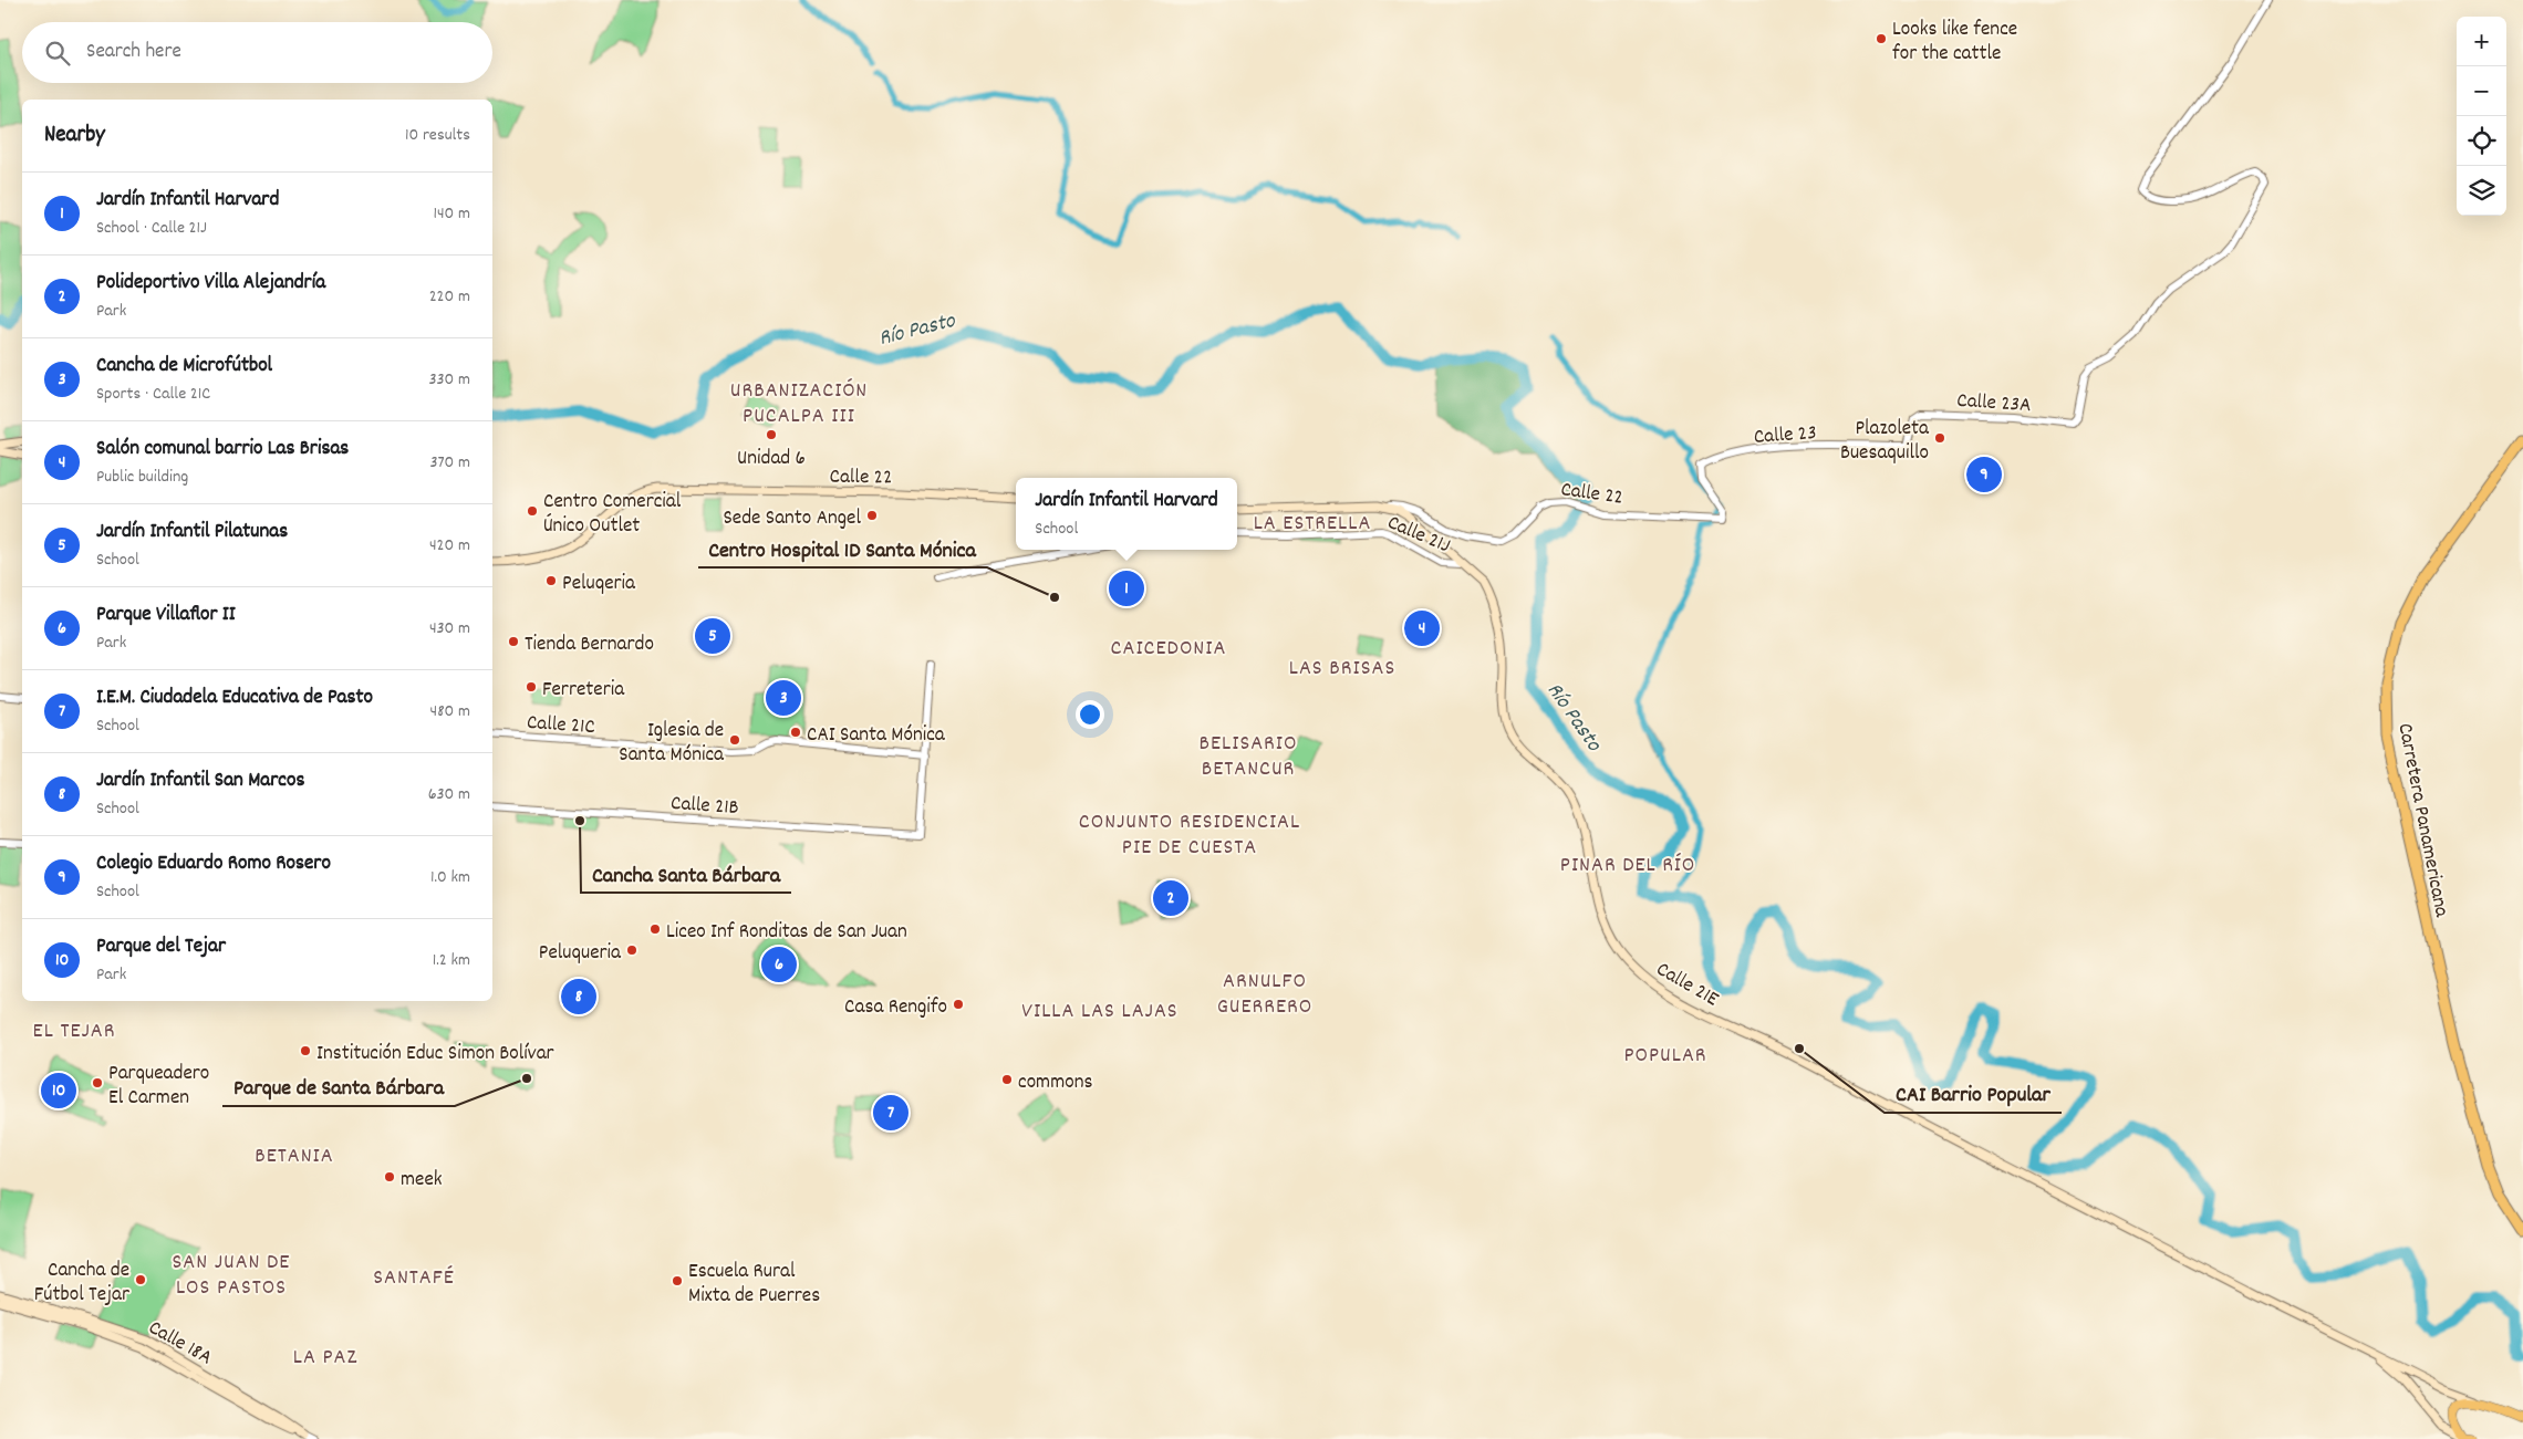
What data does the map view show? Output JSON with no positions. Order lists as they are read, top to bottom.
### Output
{
  "streets": {
    "highway": ["Carretera Panamericana"],
    "main road": ["Calle 22", "Calle 21E", "Calle 18A"],
    "street": [
      "Calle 23A",
      "Calle 23",
      "Calle 21J",
      "Calle 21C",
      "Calle 21B"
    ]
  },
  "crossings": [
    ["Calle 23A", "Calle 23"],
    ["Calle 23", "Calle 22"],
    ["Calle 22", "Calle 21J"],
    ["Calle 22", "Calle 21E"],
    ["Calle 21C", "Calle 21B"]
  ],
  "districts": [
    "URBANIZACIÓN PUCALPA III",
    "LA ESTRELLA",
    "CAICEDONIA",
    "LAS BRISAS",
    "BELISARIO BETANCUR",
    "CONJUNTO RESIDENCIAL PIE DE CUESTA",
    "PINAR DEL RÍO",
    "ARNULFO GUERRERO",
    "VILLA LAS LAJAS",
    "EL TEJAR",
    "POPULAR",
    "BETANIA",
    "SAN JUAN DE LOS PASTOS",
    "SANTAFÉ",
    "LA PAZ"
  ],
  "water": ["Río Pasto"],
  "places": [
    "Looks like fence for the cattle",
    "Unidad 6",
    "Plazoleta Buesaquillo",
    "Centro Comercial Único Outlet",
    "Sede Santo Angel",
    "Peluqeria",
    "Centro Hospital 1D Santa Mónica",
    "Tienda Bernardo",
    "Ferreteria",
    "CAI Santa Mónica",
    "Iglesia de Santa Mónica",
    "Cancha Santa Bárbara",
    "Liceo Inf Ronditas de San Juan",
    "Peluqueria",
    "Casa Rengifo",
    "CAI Barrio Popular",
    "Institución Educ Simon Bolívar",
    "Parque de Santa Bárbara",
    "commons",
    "Parqueadero El Carmen",
    "meek",
    "Cancha de Fútbol Tejar",
    "Escuela Rural Mixta de Puerres"
  ],
  "page": {
    "map_buttons": ["+", "−"],
    "search": "Search here",
    "heading": ["Nearby", "10 results"],
    "list": [
      {
        "mark": "1",
        "name": "Jardín Infantil Harvard",
        "note": "School · Calle 21J",
        "value": "140 m"
      },
      {
        "mark": "2",
        "name": "Polideportivo Villa Alejandría",
        "note": "Park",
        "value": "220 m"
      },
      {
        "mark": "3",
        "name": "Cancha de Microfútbol",
        "note": "Sports · Calle 21C",
        "value": "330 m"
      },
      {
        "mark": "4",
        "name": "Salón comunal barrio Las Brisas",
        "note": "Public building",
        "value": "370 m"
      },
      {
        "mark": "5",
        "name": "Jardín Infantil Pilatunas",
        "note": "School",
        "value": "420 m"
      },
      {
        "mark": "6",
        "name": "Parque Villaflor II",
        "note": "Park",
        "value": "430 m"
      },
      {
        "mark": "7",
        "name": "I.E.M. Ciudadela Educativa de Pasto",
        "note": "School",
        "value": "480 m"
      },
      {
        "mark": "8",
        "name": "Jardín Infantil San Marcos",
        "note": "School",
        "value": "630 m"
      },
      {
        "mark": "9",
        "name": "Colegio Eduardo Romo Rosero",
        "note": "School",
        "value": "1.0 km"
      },
      {
        "mark": "10",
        "name": "Parque del Tejar",
        "note": "Park",
        "value": "1.2 km"
      }
    ],
    "pins": [
      "9",
      "1",
      "4",
      "5",
      "3",
      "2",
      "6",
      "8",
      "10",
      "7"
    ],
    "popup": ["Jardín Infantil Harvard", "School"]
  }
}
